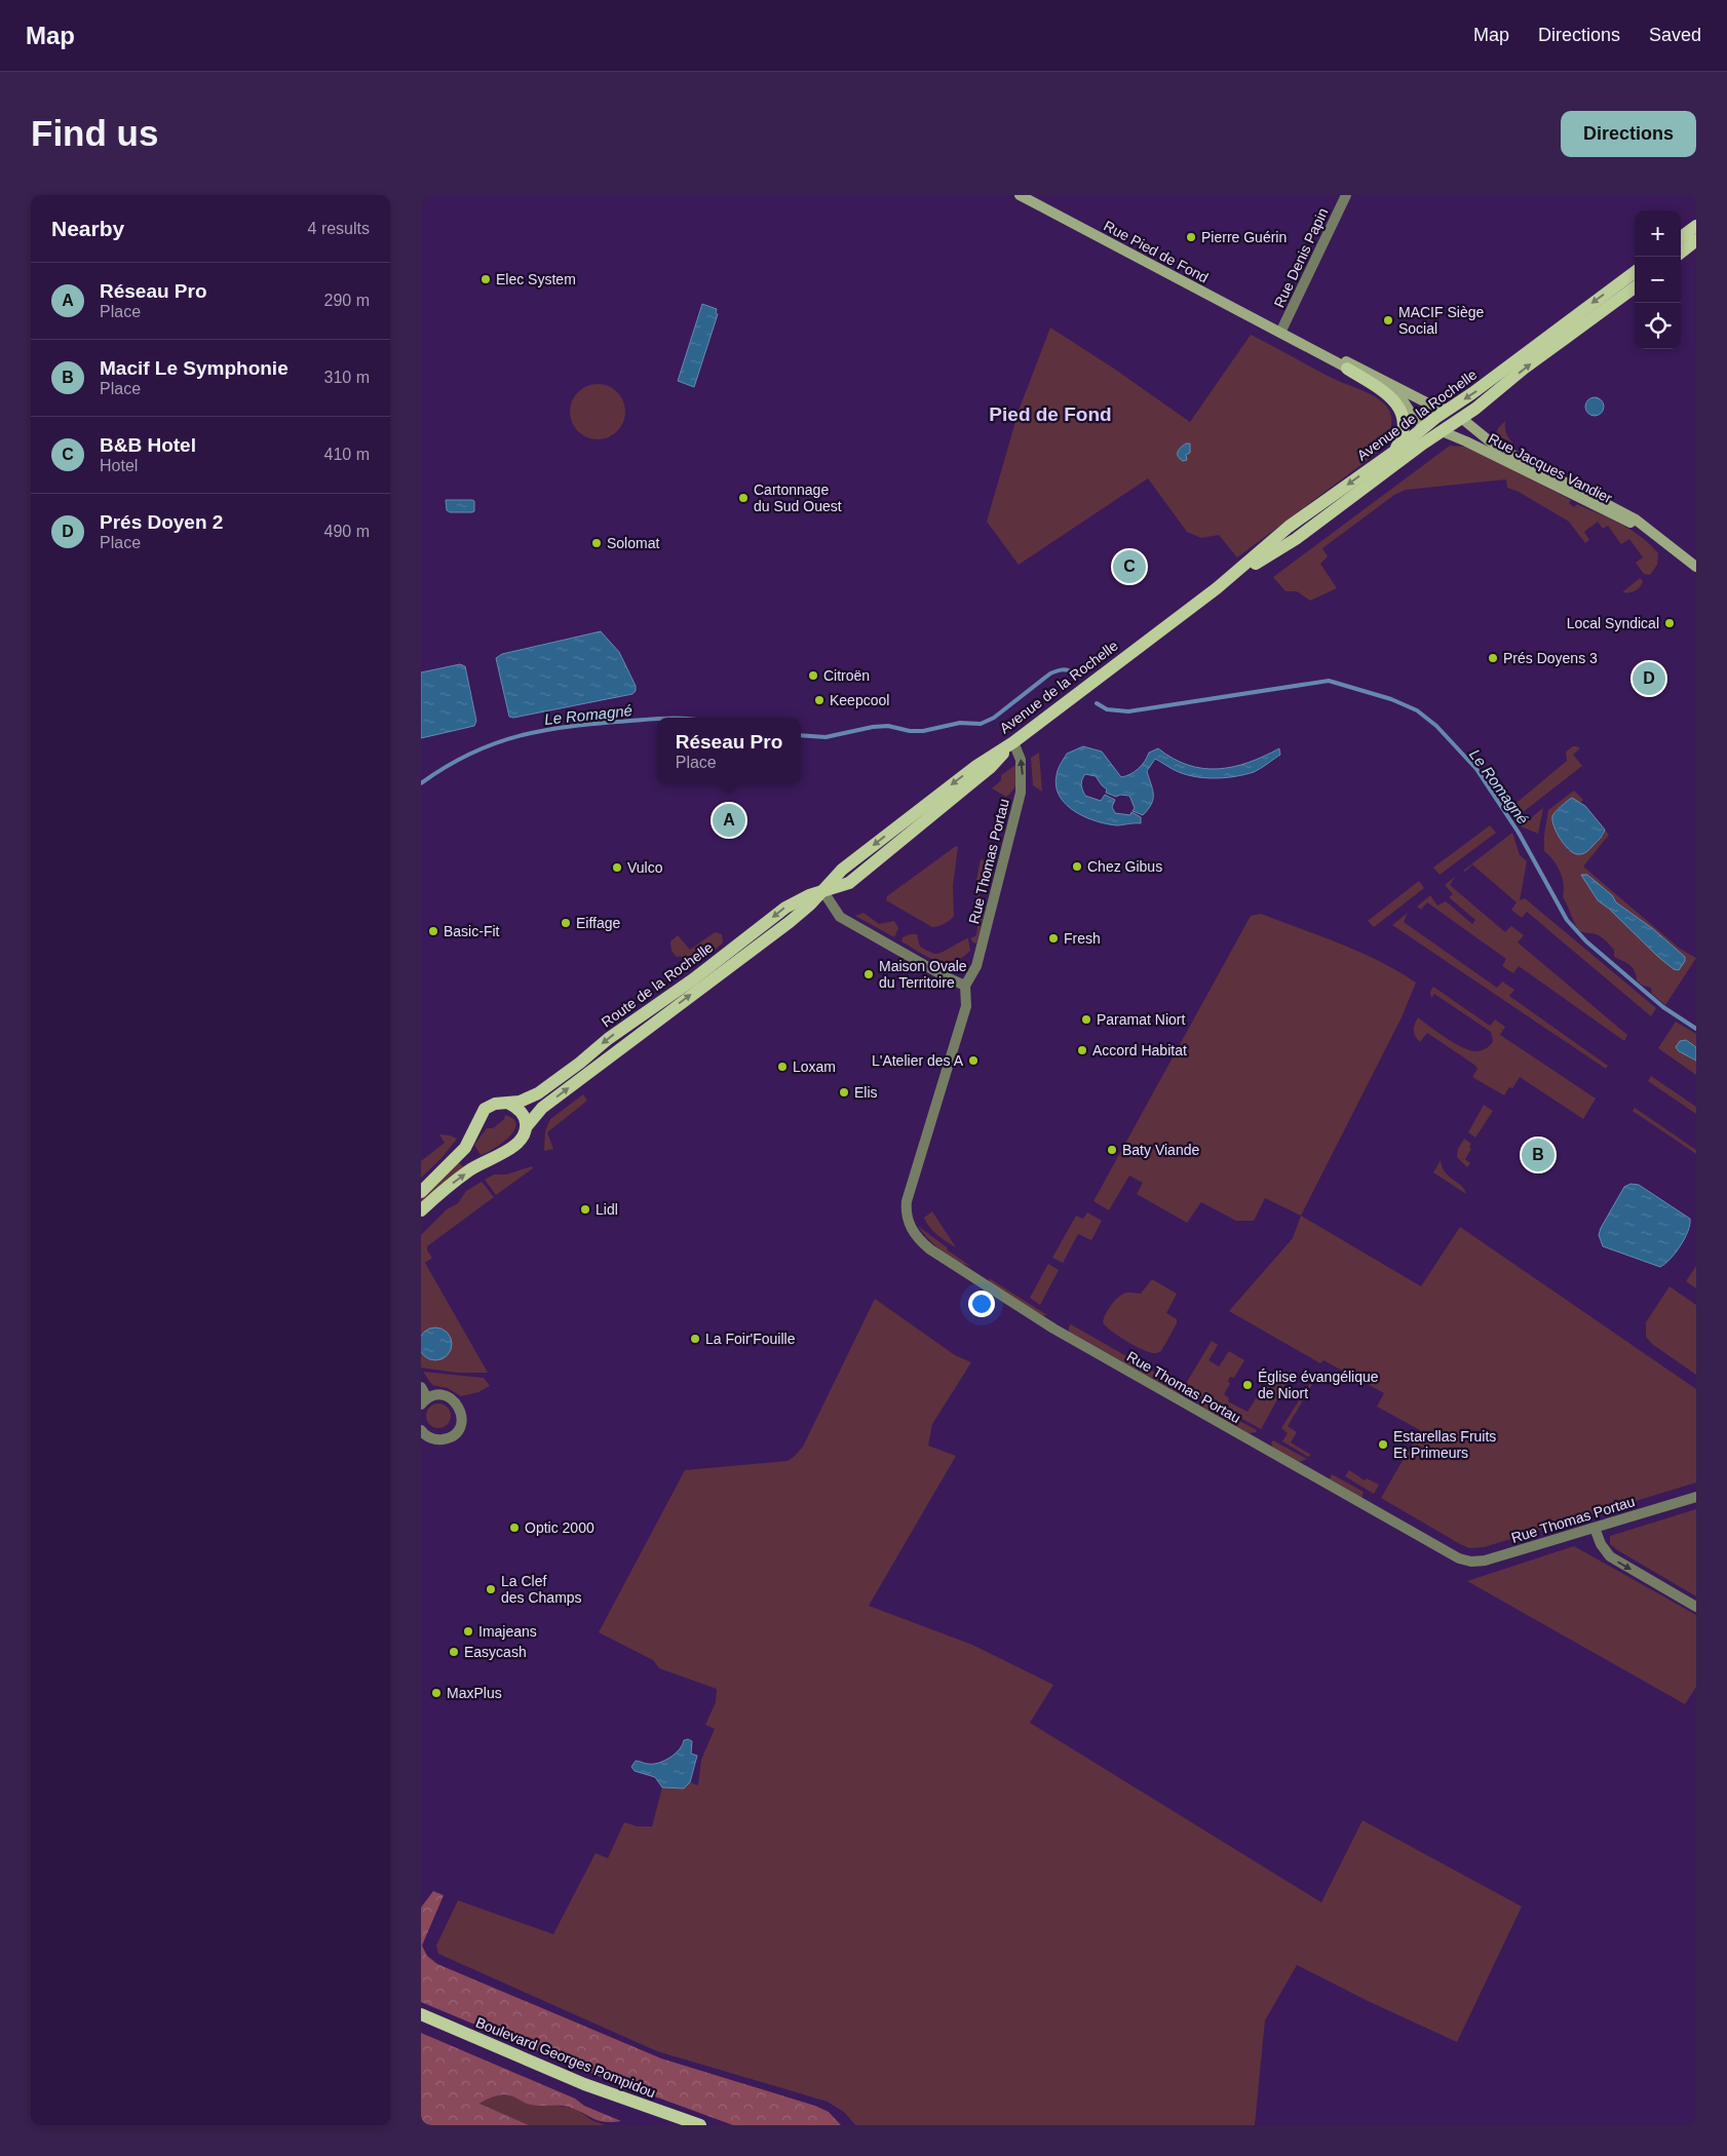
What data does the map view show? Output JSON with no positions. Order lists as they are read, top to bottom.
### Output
{
  "streets": {
    "main road": [
      "Rue Pied de Fond",
      "Avenue de la Rochelle",
      "Rue Jacques Vandier",
      "Route de la Rochelle",
      "Boulevard Georges Pompidou"
    ],
    "street": ["Rue Denis Papin", "Rue Thomas Portau"]
  },
  "crossings": [
    ["Rue Pied de Fond", "Rue Denis Papin"],
    ["Avenue de la Rochelle", "Rue Jacques Vandier"],
    ["Avenue de la Rochelle", "Rue Thomas Portau"],
    ["Avenue de la Rochelle", "Route de la Rochelle"],
    ["Rue Thomas Portau", "Route de la Rochelle"]
  ],
  "districts": ["Pied de Fond"],
  "water": ["Le Romagné"],
  "places": [
    "Pierre Guérin",
    "Elec System",
    "MACIF Siège Social",
    "Cartonnage du Sud Ouest",
    "Solomat",
    "Local Syndical",
    "Prés Doyens 3",
    "Citroën",
    "Keepcool",
    "Chez Gibus",
    "Vulco",
    "Eiffage",
    "Basic-Fit",
    "Fresh",
    "Maison Ovale du Territoire",
    "Paramat Niort",
    "Accord Habitat",
    "L'Atelier des A",
    "Loxam",
    "Elis",
    "Baty Viande",
    "Lidl",
    "La Foir'Fouille",
    "Église évangélique de Niort",
    "Estarellas Fruits Et Primeurs",
    "Optic 2000",
    "La Clef des Champs",
    "Imajeans",
    "Easycash",
    "MaxPlus"
  ],
  "page": {
    "header": "Map",
    "nav": ["Map", "Directions", "Saved"],
    "buttons": "Directions",
    "title": "Find us",
    "heading": ["Nearby", "4 results"],
    "map_buttons": ["+", "−"],
    "list": [
      {
        "mark": "A",
        "name": "Réseau Pro",
        "note": "Place",
        "value": "290 m"
      },
      {
        "mark": "B",
        "name": "Macif Le Symphonie",
        "note": "Place",
        "value": "310 m"
      },
      {
        "mark": "C",
        "name": "B&B Hotel",
        "note": "Hotel",
        "value": "410 m"
      },
      {
        "mark": "D",
        "name": "Prés Doyen 2",
        "note": "Place",
        "value": "490 m"
      }
    ],
    "pins": [
      "C",
      "D",
      "A",
      "B"
    ],
    "popup": ["Réseau Pro", "Place"]
  }
}
